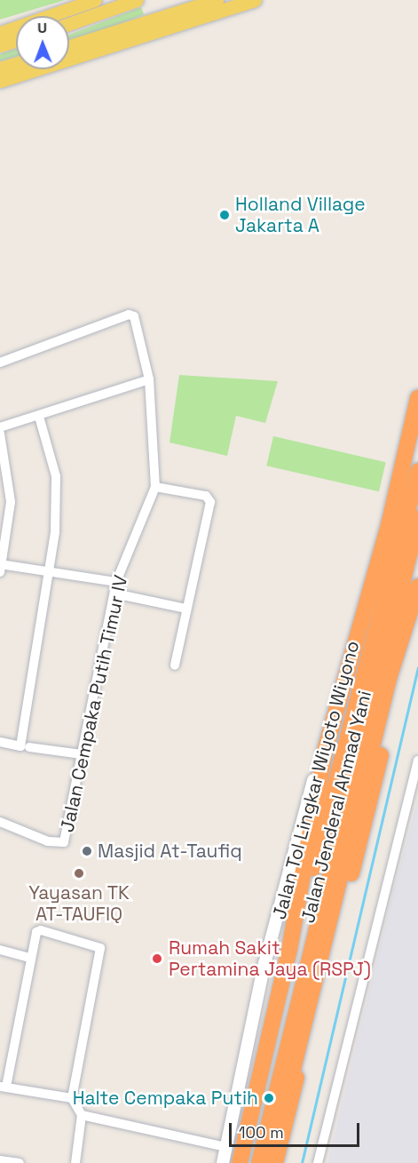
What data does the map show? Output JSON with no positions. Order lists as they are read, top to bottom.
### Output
{
  "streets": {
    "highway": ["Jalan Tol Lingkar Wiyoto Wiyono", "Jalan Jenderal Ahmad Yani"],
    "street": ["Jalan Cempaka Putih Timur IV"]
  },
  "places": [
    "Holland Village Jakarta A",
    "Masjid At-Taufiq",
    "Yayasan TK AT-TAUFIQ",
    "Rumah Sakit Pertamina Jaya (RSPJ)",
    "Halte Cempaka Putih"
  ],
  "scale_bar": "100 m",
  "north": "top"
}
